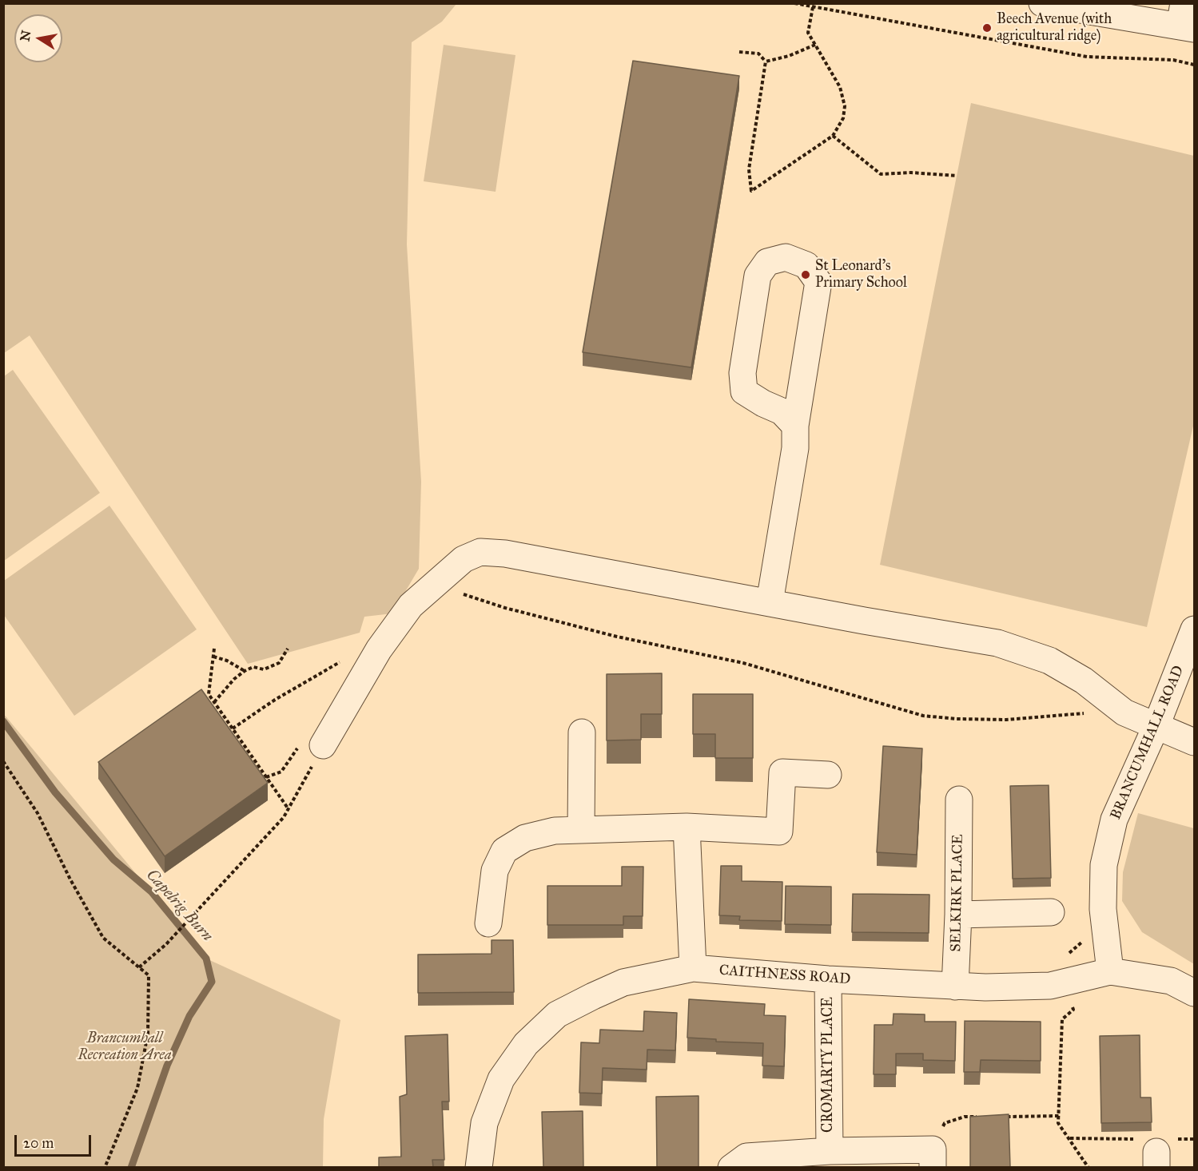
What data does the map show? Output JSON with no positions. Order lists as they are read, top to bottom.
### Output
{
  "streets": {
    "street": [
      "BRANCUMHALL ROAD",
      "SELKIRK PLACE",
      "CAITHNESS ROAD",
      "CROMARTY PLACE"
    ]
  },
  "crossings": [
    ["BRANCUMHALL ROAD", "CAITHNESS ROAD"],
    ["SELKIRK PLACE", "CAITHNESS ROAD"],
    ["CAITHNESS ROAD", "CROMARTY PLACE"]
  ],
  "water": ["Capelrig Burn"],
  "parks": ["Brancumhall Recreation Area"],
  "places": ["Beech Avenue (with agricultural ridge)", "St Leonard's Primary School"],
  "scale_bar": "20 m",
  "north": "left"
}
